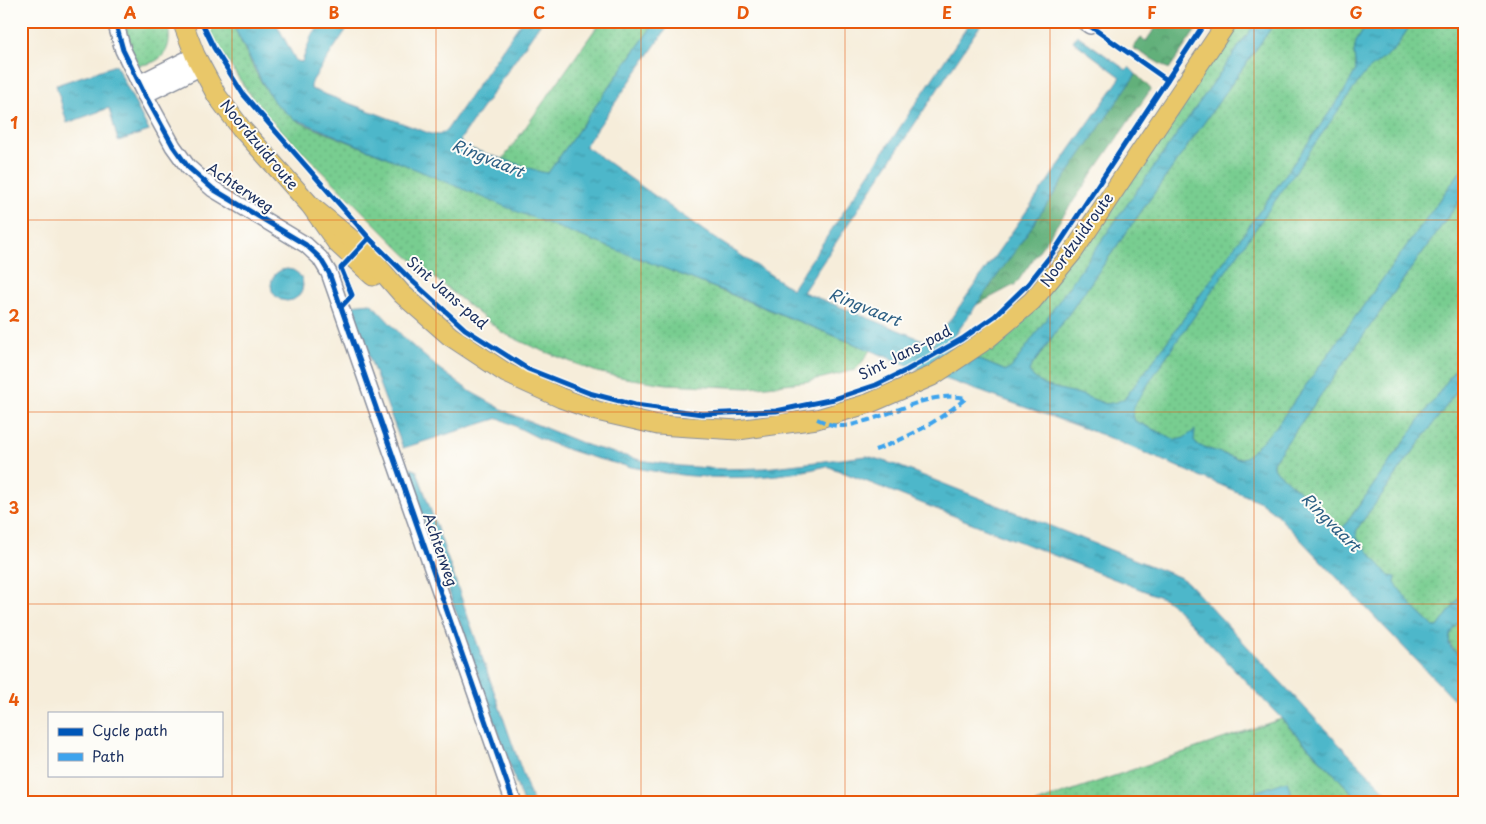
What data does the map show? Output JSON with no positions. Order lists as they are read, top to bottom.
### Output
{
  "streets": {
    "main road": ["Noordzuidroute"],
    "street": ["Achterweg"],
    "cycle path": ["Sint Jans-pad"]
  },
  "water": ["Ringvaart"],
  "legend": ["Cycle path", "Path"],
  "grid": {
    "columns": [
      "A",
      "B",
      "C",
      "D",
      "E",
      "F",
      "G"
    ],
    "rows": [
      "1",
      "2",
      "3",
      "4"
    ]
  }
}
